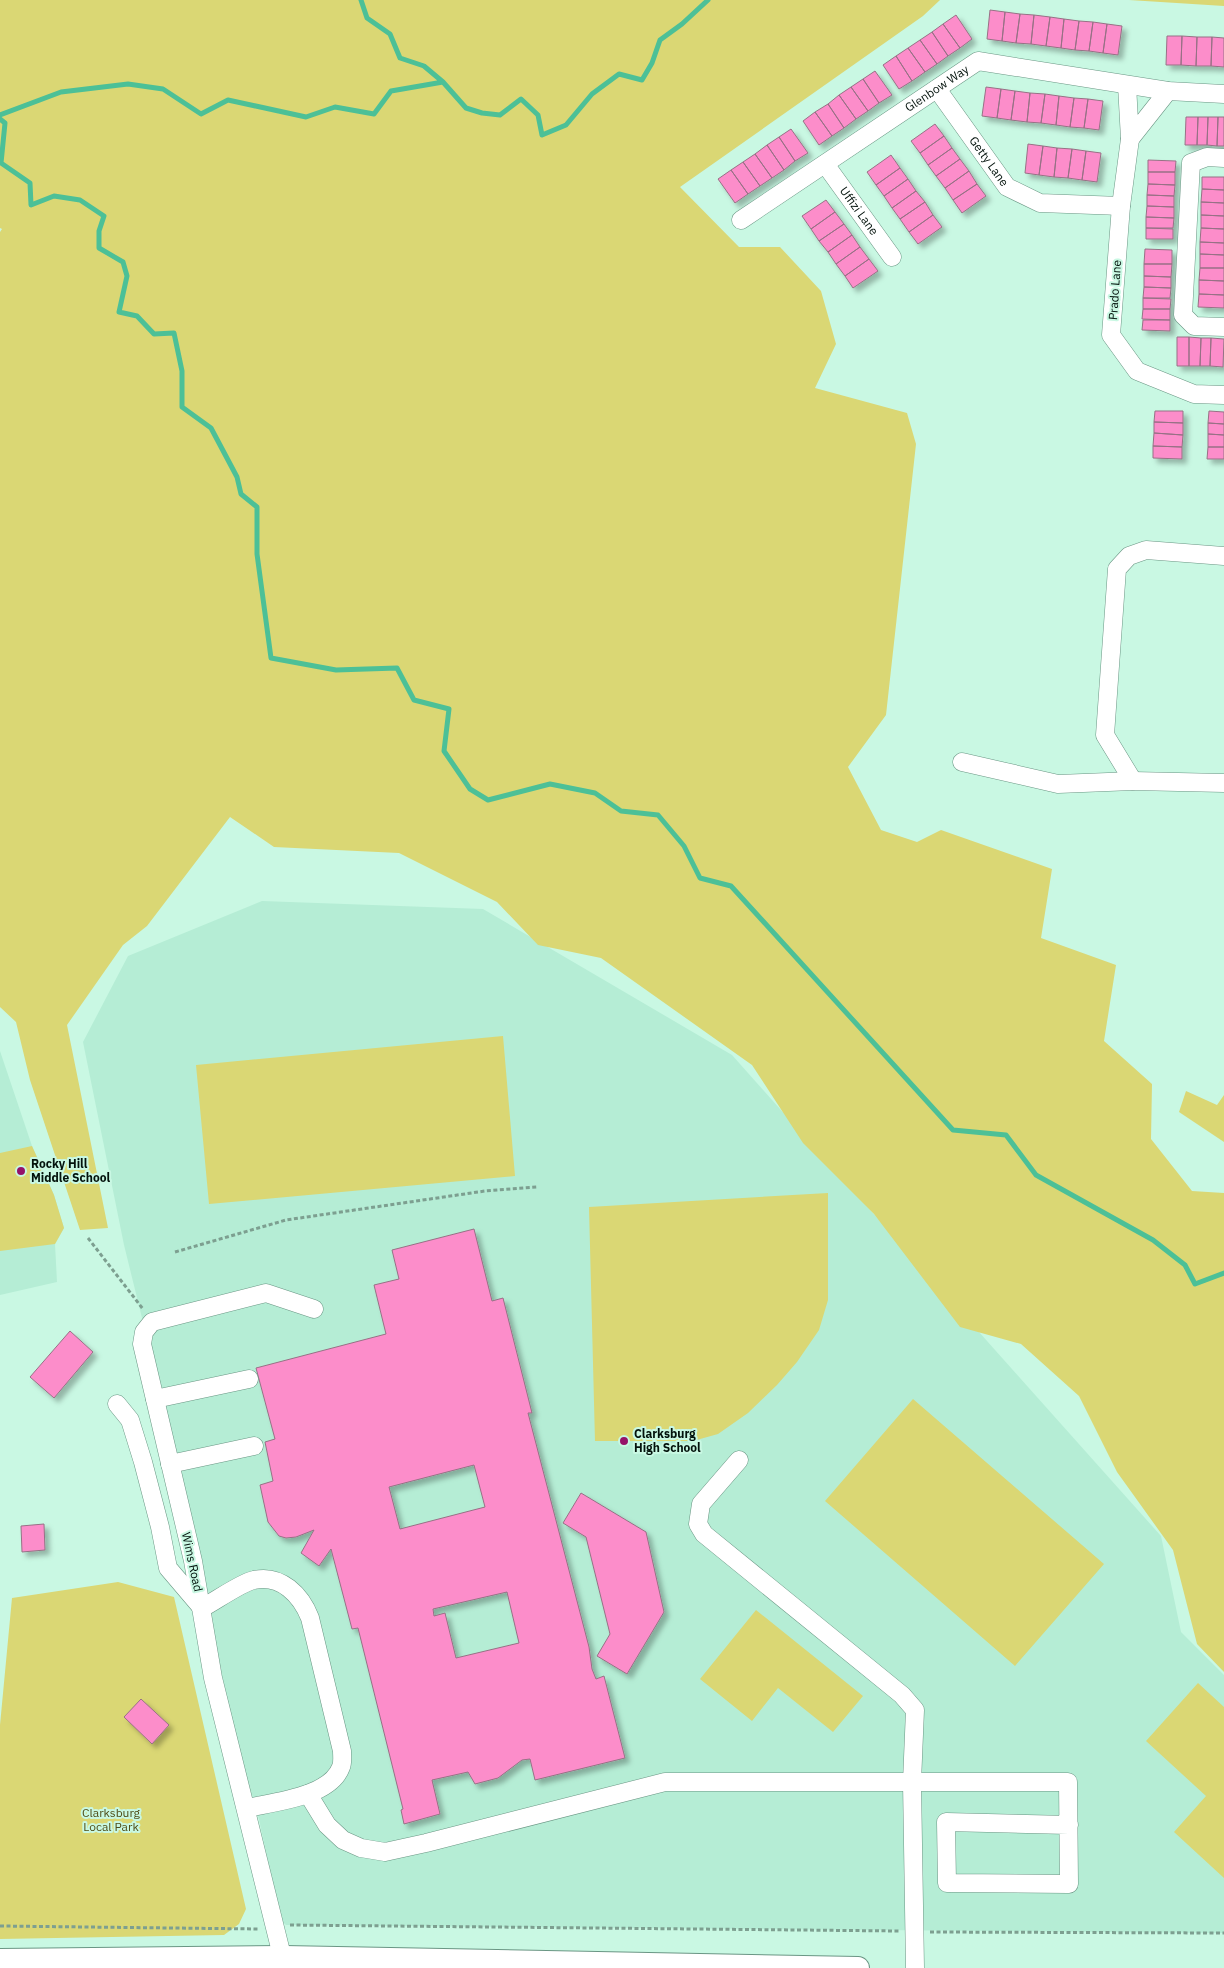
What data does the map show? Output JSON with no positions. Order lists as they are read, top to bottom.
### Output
{
  "streets": {
    "street": [
      "Glenbow Way",
      "Getty Lane",
      "Uffizi Lane",
      "Prado Lane",
      "Wims Road"
    ]
  },
  "crossings": [
    ["Glenbow Way", "Getty Lane"],
    ["Glenbow Way", "Uffizi Lane"],
    ["Glenbow Way", "Prado Lane"],
    ["Getty Lane", "Prado Lane"]
  ],
  "parks": ["Clarksburg Local Park"],
  "places": ["Rocky Hill Middle School", "Clarksburg High School"]
}
